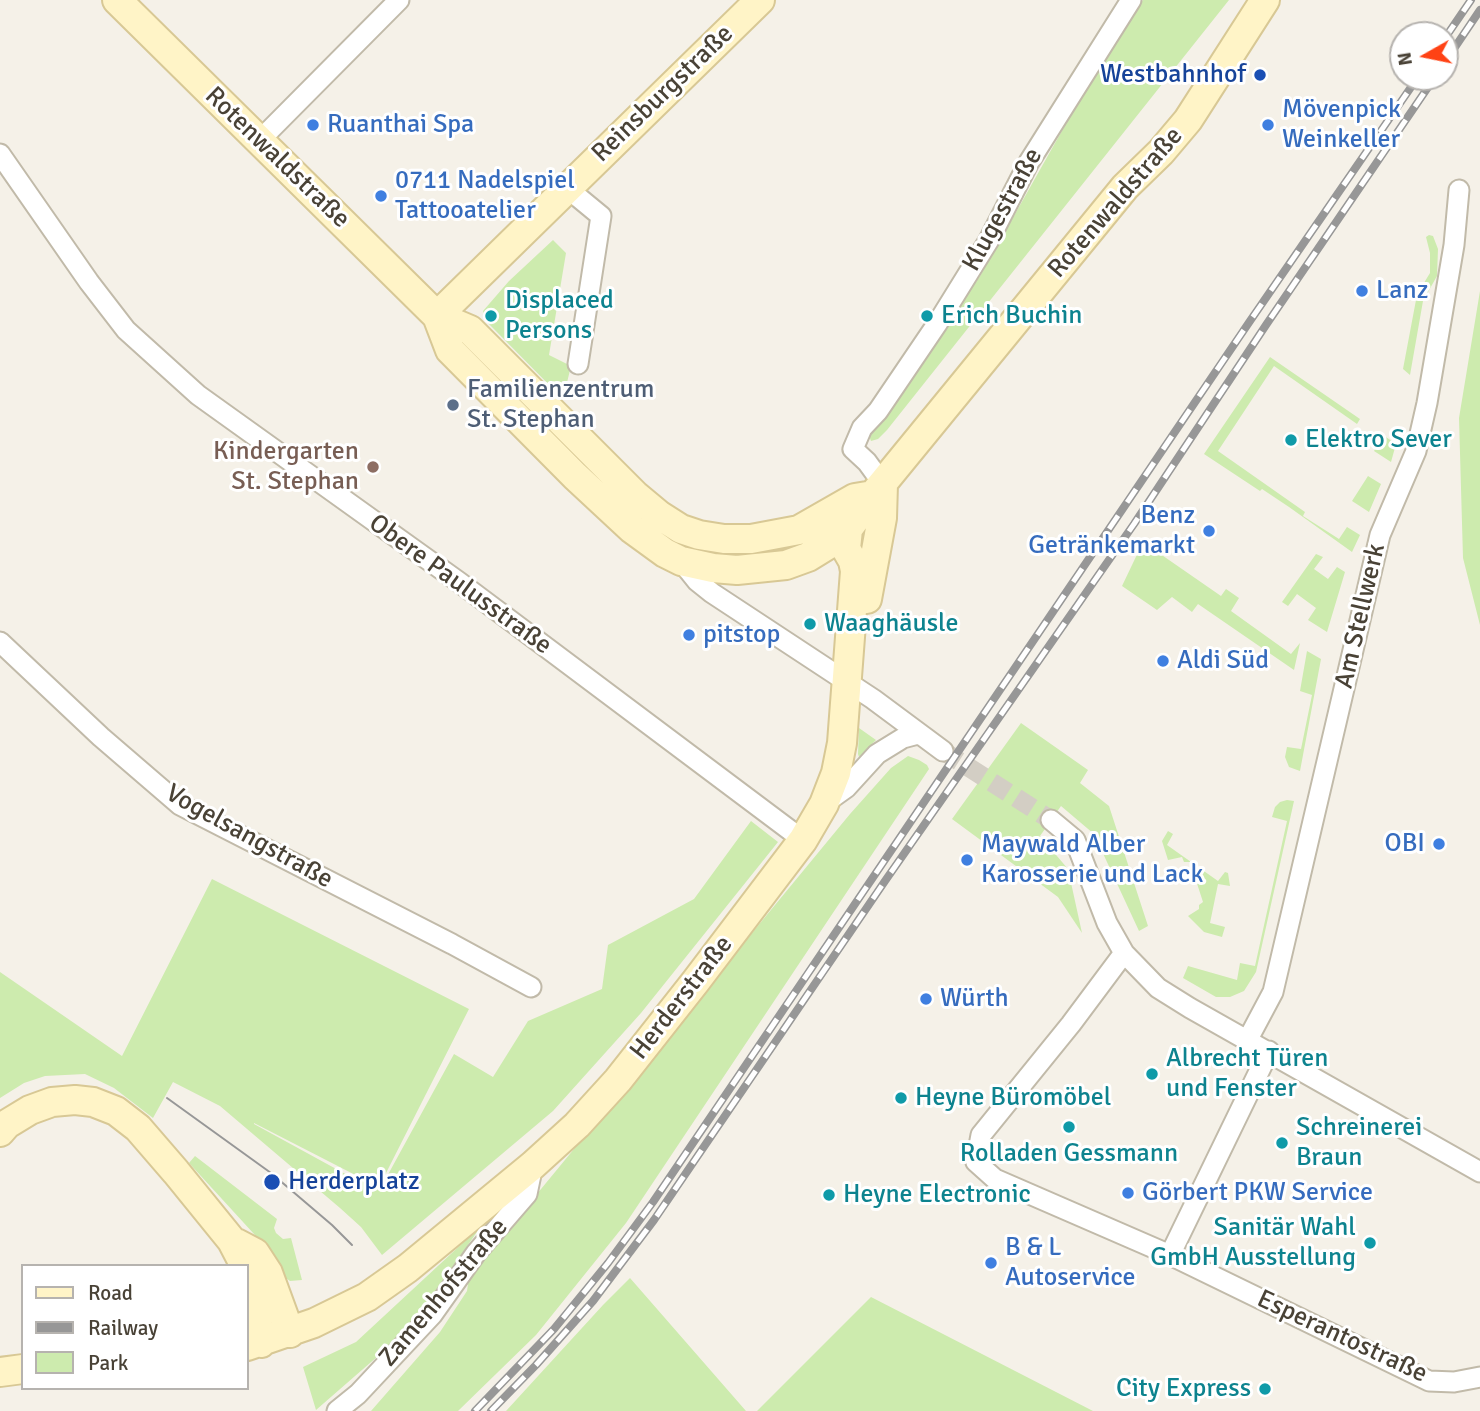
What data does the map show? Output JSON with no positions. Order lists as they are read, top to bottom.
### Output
{
  "streets": {
    "main road": ["Reinsburgstraße", "Rotenwaldstraße", "Herderstraße"],
    "street": [
      "Klugestraße",
      "Obere Paulusstraße",
      "Am Stellwerk",
      "Vogelsangstraße",
      "Zamenhofstraße",
      "Esperantostraße"
    ]
  },
  "crossings": [
    ["Reinsburgstraße", "Rotenwaldstraße"],
    ["Rotenwaldstraße", "Klugestraße"],
    ["Rotenwaldstraße", "Herderstraße"],
    ["Obere Paulusstraße", "Herderstraße"],
    ["Herderstraße", "Zamenhofstraße"]
  ],
  "places": [
    "Westbahnhof",
    "Ruanthai Spa",
    "Mövenpick Weinkeller",
    "0711 Nadelspiel Tattooatelier",
    "Lanz",
    "Displaced Persons",
    "Erich Buchin",
    "Familienzentrum St. Stephan",
    "Elektro Sever",
    "Kindergarten St. Stephan",
    "Benz Getränkemarkt",
    "Waaghäusle",
    "pitstop",
    "Aldi Süd",
    "OBI",
    "Maywald Alber Karosserie und Lack",
    "Würth",
    "Albrecht Türen und Fenster",
    "Heyne Büromöbel",
    "Rolladen Gessmann",
    "Schreinerei Braun",
    "Herderplatz",
    "Görbert PKW Service",
    "Heyne Electronic",
    "Sanitär Wahl GmbH Ausstellung",
    "B & L Autoservice",
    "City Express"
  ],
  "legend": ["Road", "Railway", "Park"],
  "north": "left"
}
